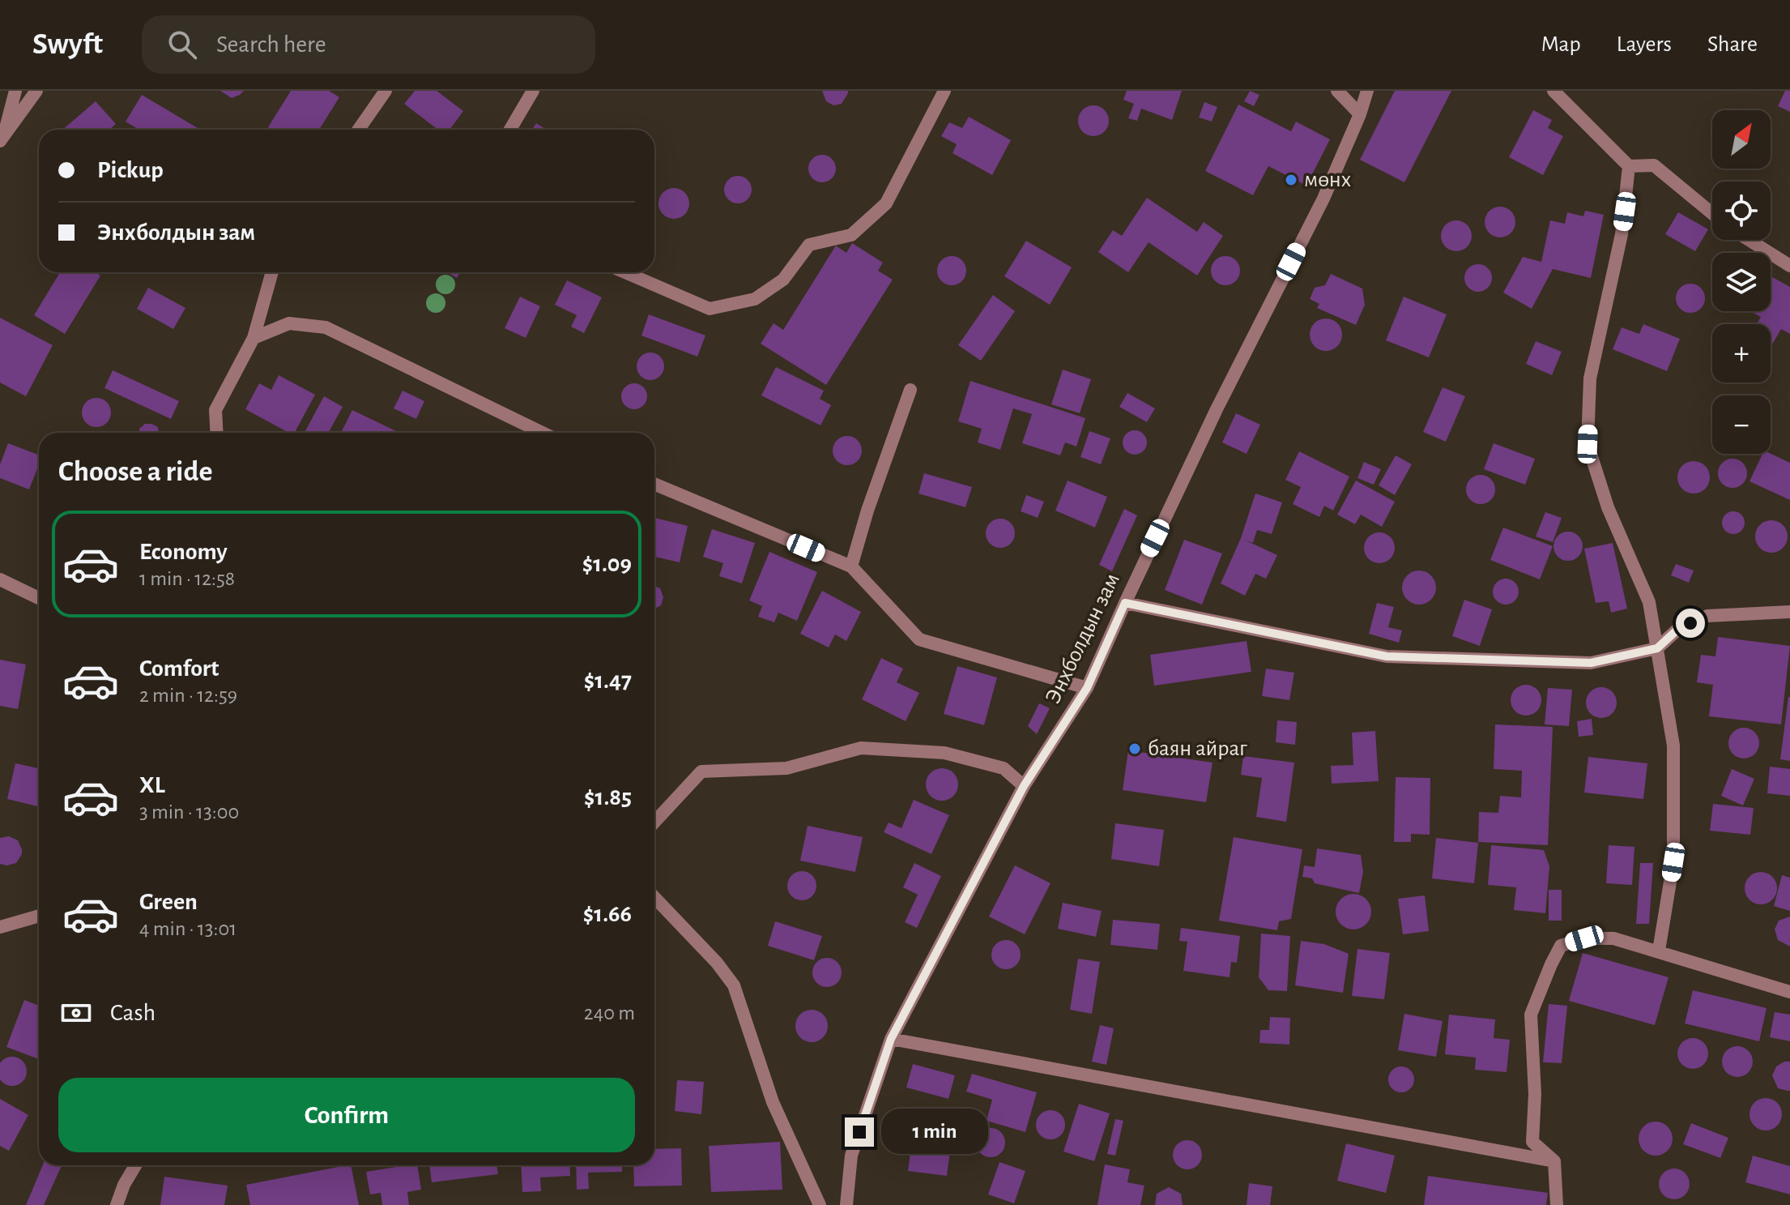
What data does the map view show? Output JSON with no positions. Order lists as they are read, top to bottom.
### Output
{
  "streets": {
    "street": ["Энхболдын зам"]
  },
  "places": ["мөнх", "баян айраг"],
  "north": "top right",
  "page": {
    "header": "Swyft",
    "search": "Search here",
    "nav": ["Map", "Layers", "Share"],
    "map_buttons": ["+", "−"],
    "banner": ["Pickup", "Энхболдын зам"],
    "heading": "Choose a ride",
    "list": [
      {
        "name": "Economy",
        "note": "1 min · 12:58",
        "value": "$1.09"
      },
      {
        "name": "Comfort",
        "note": "2 min · 12:59",
        "value": "$1.47"
      },
      {
        "name": "XL",
        "note": "3 min · 13:00",
        "value": "$1.85"
      },
      {
        "name": "Green",
        "note": "4 min · 13:01",
        "value": "$1.66"
      }
    ],
    "pay": ["Cash", "240 m"],
    "buttons": "Confirm",
    "bubble": "1 min"
  }
}
